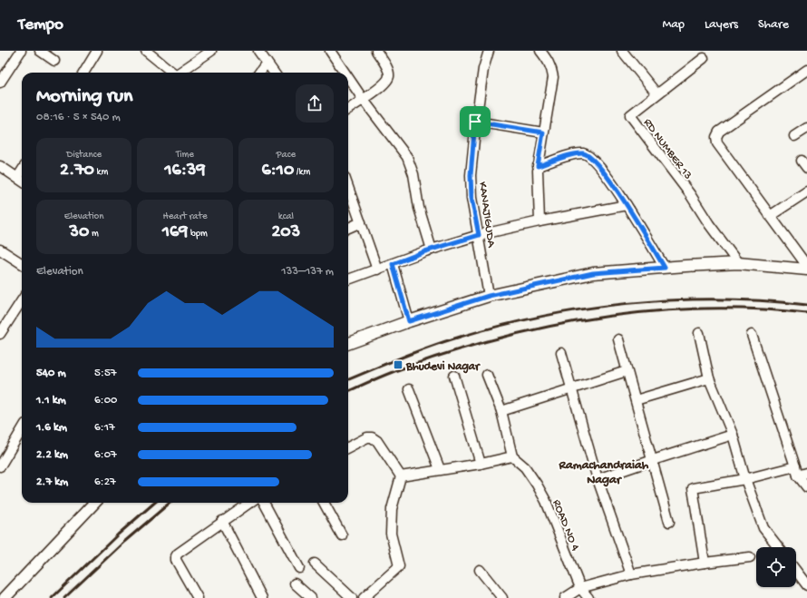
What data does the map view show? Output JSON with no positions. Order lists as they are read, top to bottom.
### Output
{
  "streets": {
    "street": ["RD NUMBER 13", "KANAJIGUDA", "ROAD NO 4"]
  },
  "districts": ["Ramachandraiah Nagar"],
  "places": {
    "transit": ["Bhudevi Nagar"]
  },
  "page": {
    "header": "Tempo",
    "nav": ["Map", "Layers", "Share"],
    "heading": ["Morning run", "08:16 · 5 × 540 m"],
    "stats": [
      ["Distance", "2.70 km"],
      ["Time", "16:39"],
      ["Pace", "6:10 /km"],
      ["Elevation", "30 m"],
      ["Heart rate", "169 bpm"],
      ["kcal", "203"]
    ],
    "chart": ["Elevation", "133–137 m"],
    "list": [
      {
        "name": "540 m",
        "note": "5:57"
      },
      {
        "name": "1.1 km",
        "note": "6:00"
      },
      {
        "name": "1.6 km",
        "note": "6:17"
      },
      {
        "name": "2.2 km",
        "note": "6:07"
      },
      {
        "name": "2.7 km",
        "note": "6:27"
      }
    ]
  }
}
